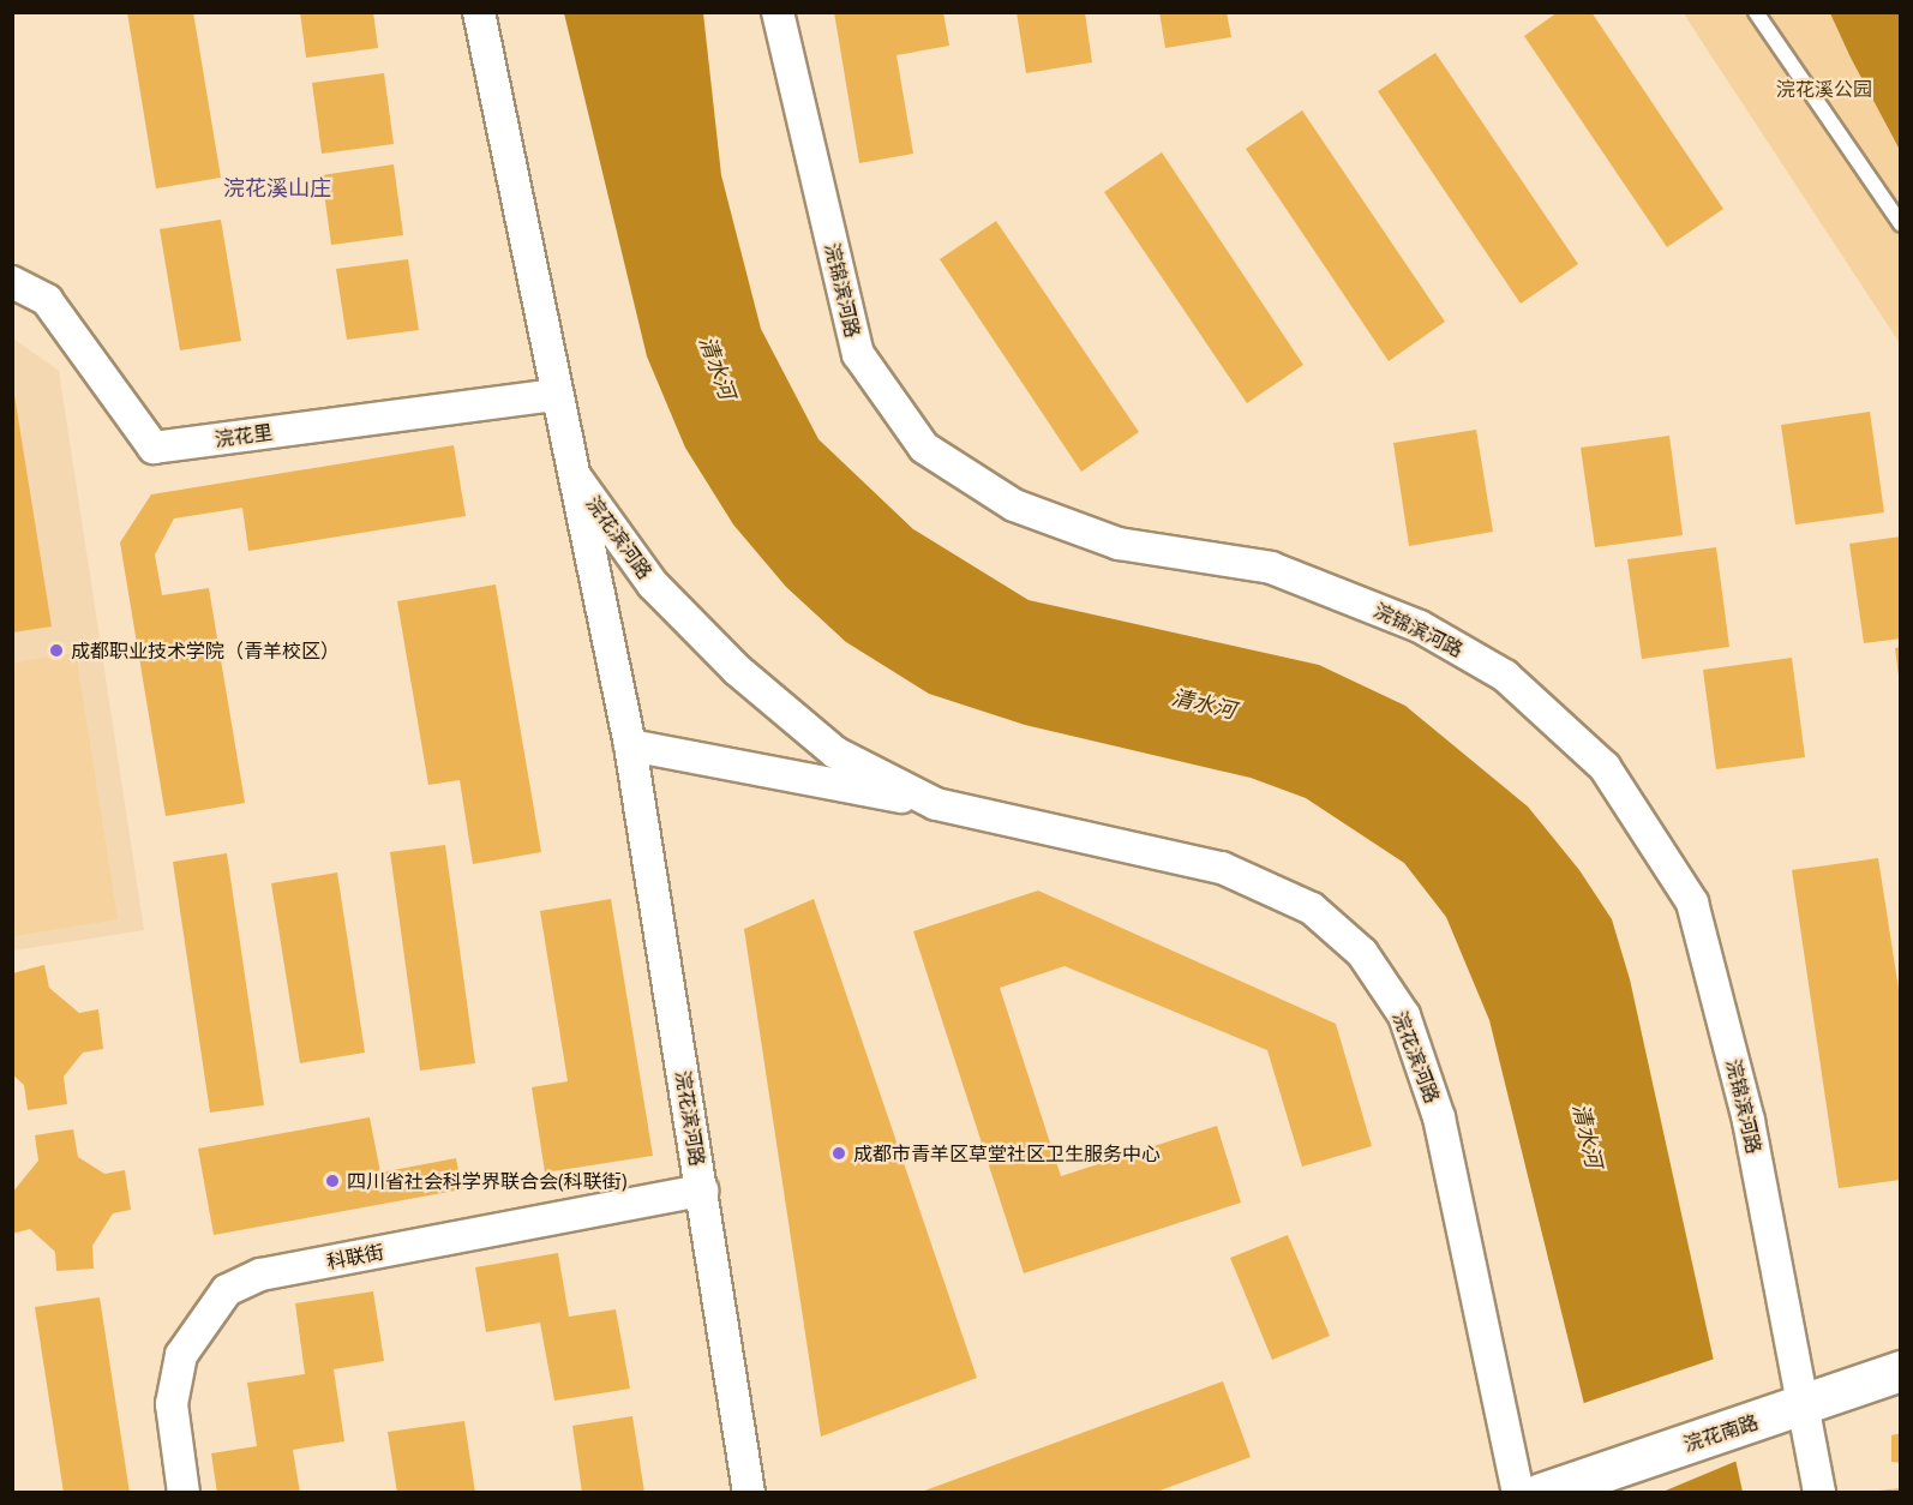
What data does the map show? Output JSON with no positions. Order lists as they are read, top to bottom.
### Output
{
  "streets": {
    "street": [
      "浣锦滨河路",
      "浣花里",
      "浣花滨河路",
      "科联街",
      "浣花南路"
    ]
  },
  "crossings": [
    ["浣锦滨河路", "浣花南路"],
    ["浣花里", "浣花滨河路"],
    ["浣花滨河路", "科联街"]
  ],
  "districts": ["浣花溪山庄"],
  "water": ["清水河"],
  "parks": ["浣花溪公园"],
  "places": ["成都职业技术学院（青羊校区）", "成都市青羊区草堂社区卫生服务中心", "四川省社会科学界联合会(科联街)"]
}
